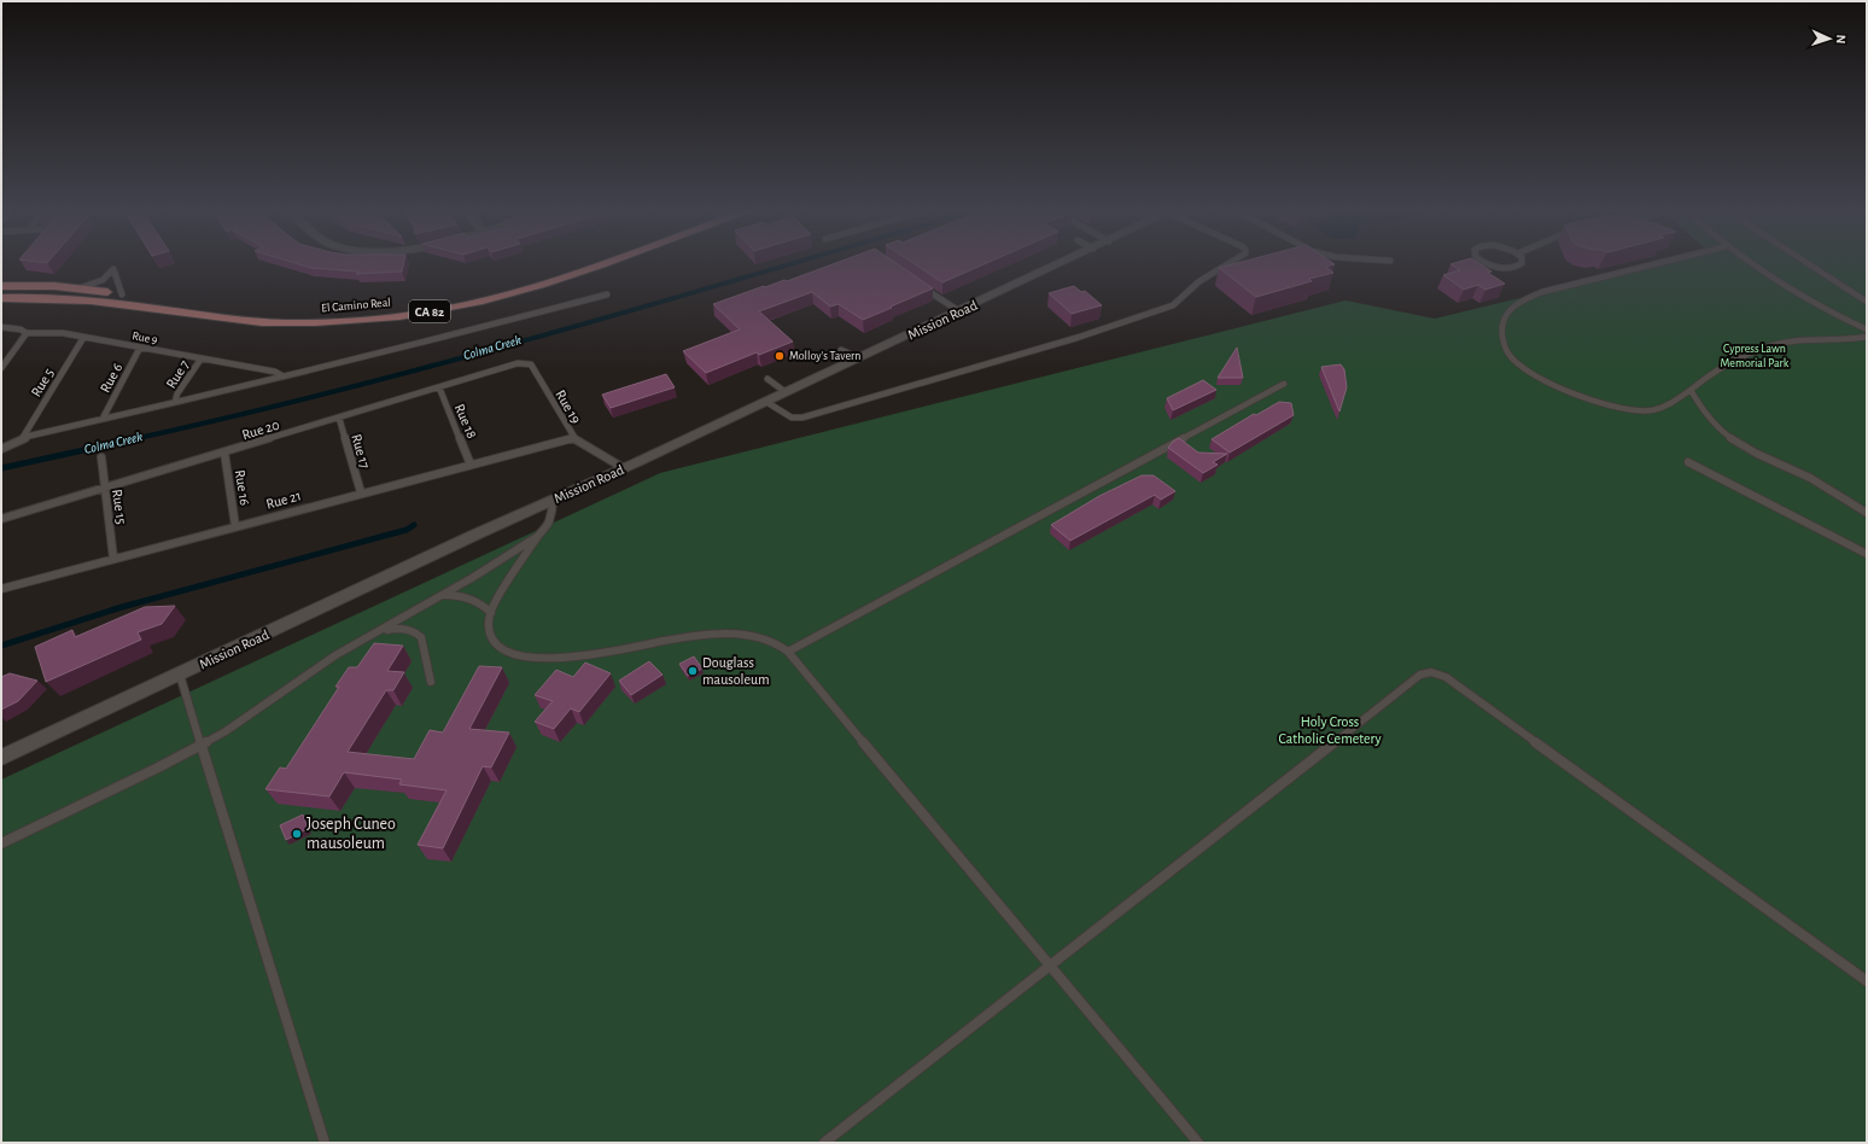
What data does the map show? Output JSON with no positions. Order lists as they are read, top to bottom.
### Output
{
  "streets": {
    "main road": ["El Camino Real", "CA 82"],
    "street": ["Mission Road"],
    "lane": [
      "Rue 9",
      "Rue 7",
      "Rue 6",
      "Rue 5",
      "Rue 19",
      "Rue 18",
      "Rue 20",
      "Rue 17",
      "Rue 16",
      "Rue 21",
      "Rue 15"
    ]
  },
  "crossings": [
    ["Mission Road", "Rue 19"],
    ["Rue 9", "Rue 7"],
    ["Rue 9", "Rue 6"],
    ["Rue 9", "Rue 5"],
    ["Rue 19", "Rue 20"],
    ["Rue 19", "Rue 21"],
    ["Rue 18", "Rue 20"],
    ["Rue 18", "Rue 21"],
    ["Rue 20", "Rue 17"],
    ["Rue 20", "Rue 16"],
    ["Rue 20", "Rue 15"],
    ["Rue 17", "Rue 21"],
    ["Rue 16", "Rue 21"],
    ["Rue 21", "Rue 15"]
  ],
  "water": ["Colma Creek"],
  "parks": ["Cypress Lawn Memorial Park", "Holy Cross Catholic Cemetery"],
  "places": ["Molloy's Tavern", "Douglass mausoleum", "Joseph Cuneo mausoleum"],
  "north": "right"
}
